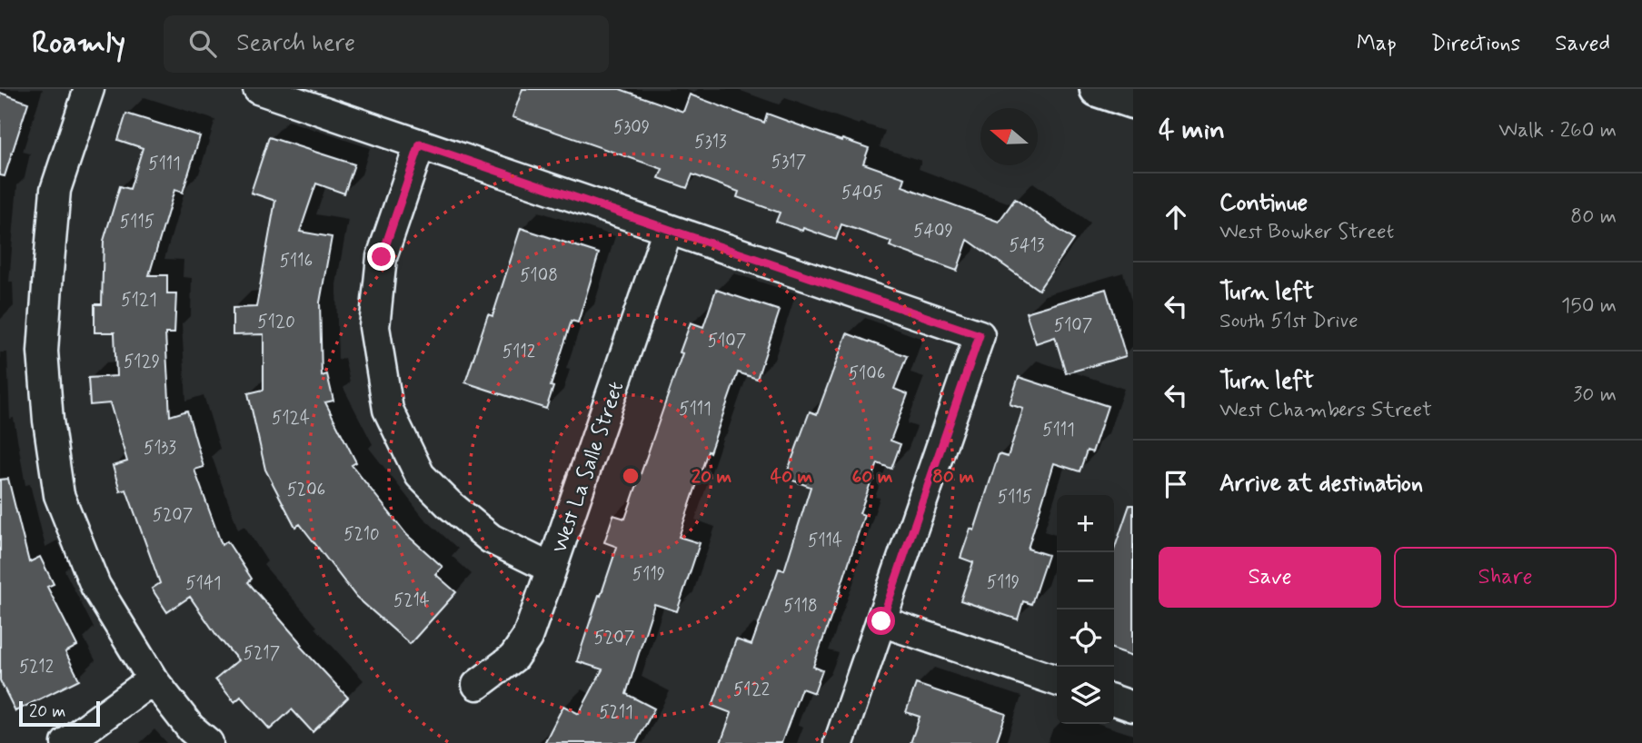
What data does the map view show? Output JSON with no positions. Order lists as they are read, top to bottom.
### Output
{
  "streets": {
    "street": ["West La Salle Street"]
  },
  "house_numbers": [
    "5309",
    "5313",
    "5317",
    "5111",
    "5405",
    "5115",
    "5409",
    "5413",
    "5116",
    "5108",
    "5121",
    "5120",
    "5107",
    "5107",
    "5112",
    "5129",
    "5106",
    "5111",
    "5124",
    "5111",
    "5133",
    "5206",
    "5115",
    "5207",
    "5210",
    "5114",
    "5119",
    "5119",
    "5141",
    "5214",
    "5118",
    "5207",
    "5217",
    "5212",
    "5122",
    "5211"
  ],
  "scale_bar": "20 m",
  "north": "left",
  "page": {
    "header": "Roamly",
    "search": "Search here",
    "nav": ["Map", "Directions", "Saved"],
    "heading": ["4 min", "Walk · 260 m"],
    "list": [
      ["Continue", "West Bowker Street", "80 m"],
      ["Turn left", "South 51st Drive", "150 m"],
      ["Turn left", "West Chambers Street", "30 m"],
      "Arrive at destination"
    ],
    "map_buttons": ["+", "−"],
    "buttons": ["Save", "Share"],
    "scale": "20 m"
  },
  "rings": [
    "20 m",
    "40 m",
    "60 m",
    "80 m"
  ]
}
